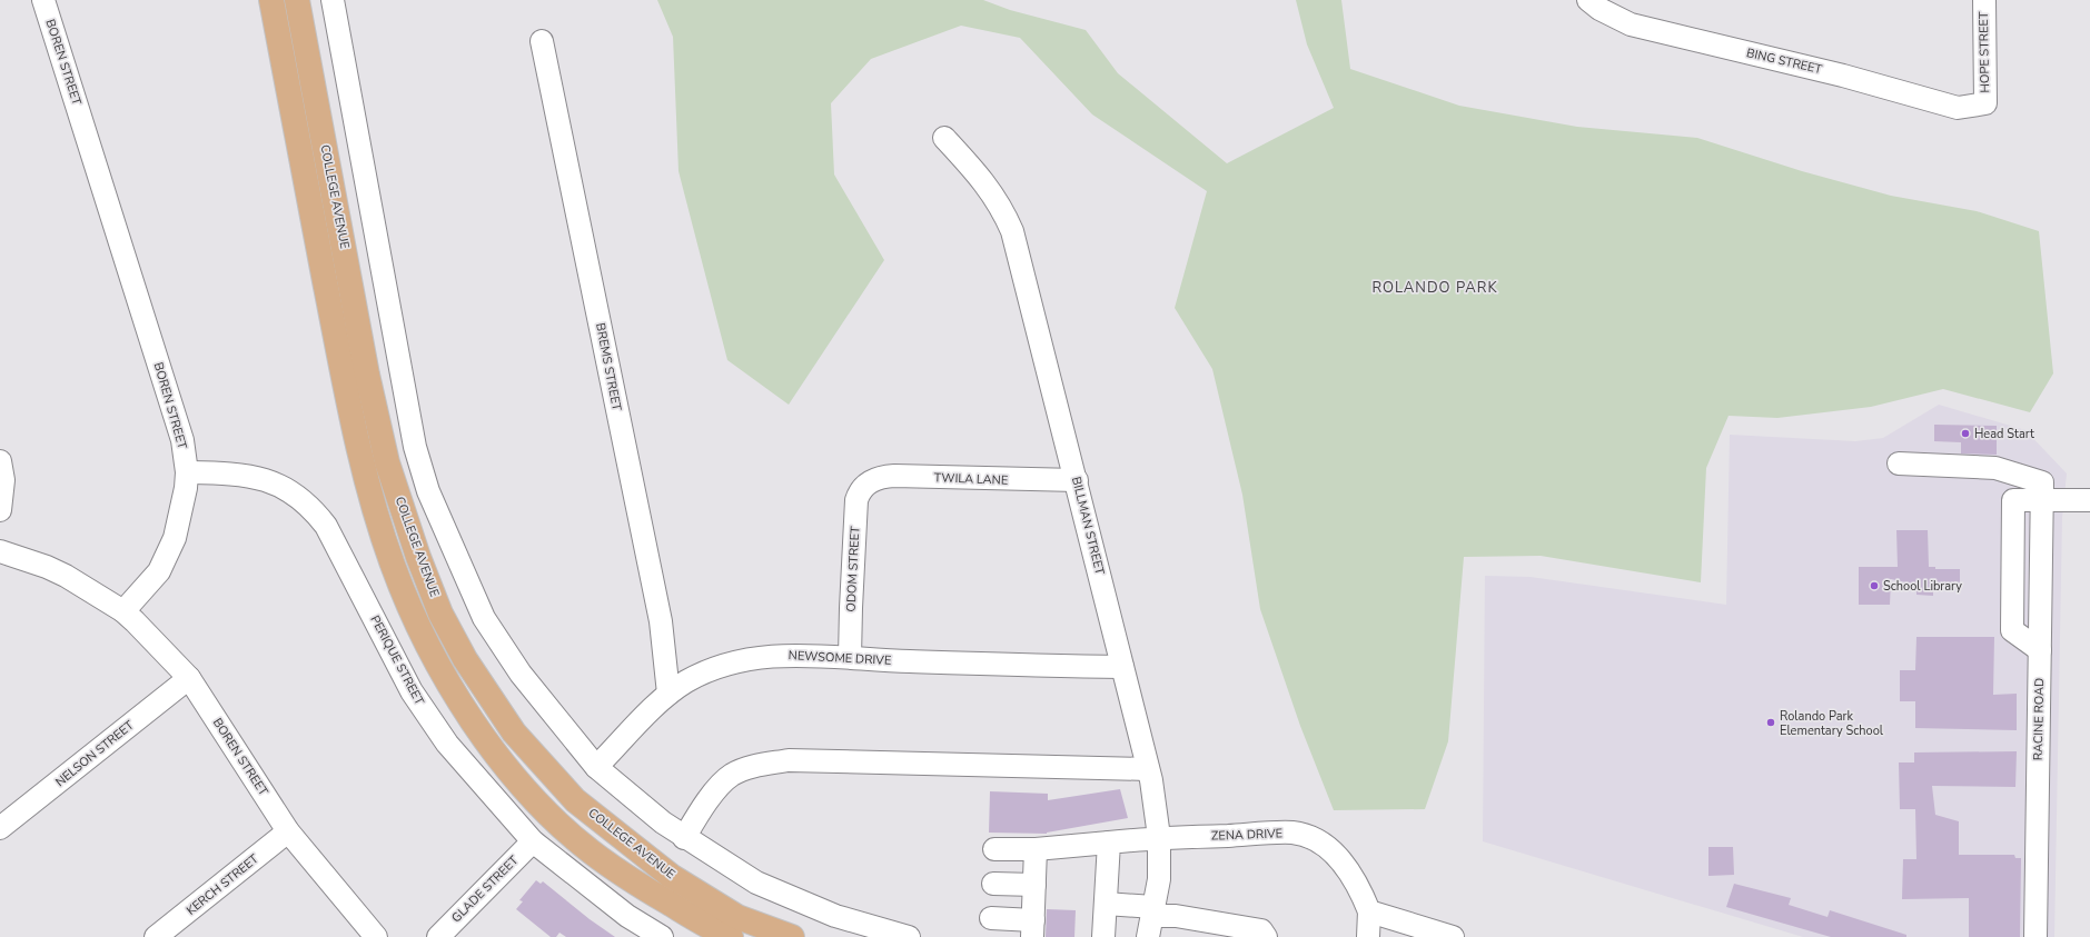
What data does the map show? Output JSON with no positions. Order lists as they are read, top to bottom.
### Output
{
  "streets": {
    "main road": ["COLLEGE AVENUE"],
    "street": [
      "HOPE STREET",
      "BING STREET",
      "BOREN STREET",
      "BREMS STREET",
      "TWILA LANE",
      "BILLMAN STREET",
      "ODOM STREET",
      "NEWSOME DRIVE",
      "PERIQUE STREET",
      "RACINE ROAD",
      "NELSON STREET",
      "ZENA DRIVE",
      "KERCH STREET",
      "GLADE STREET"
    ]
  },
  "crossings": [
    ["HOPE STREET", "BING STREET"],
    ["BOREN STREET", "PERIQUE STREET"],
    ["BOREN STREET", "NELSON STREET"],
    ["BOREN STREET", "KERCH STREET"],
    ["BREMS STREET", "NEWSOME DRIVE"],
    ["TWILA LANE", "BILLMAN STREET"],
    ["TWILA LANE", "ODOM STREET"],
    ["BILLMAN STREET", "NEWSOME DRIVE"],
    ["BILLMAN STREET", "ZENA DRIVE"],
    ["ODOM STREET", "NEWSOME DRIVE"],
    ["PERIQUE STREET", "GLADE STREET"]
  ],
  "districts": ["ROLANDO PARK"],
  "places": ["Head Start", "School Library", "Rolando Park Elementary School"]
}
